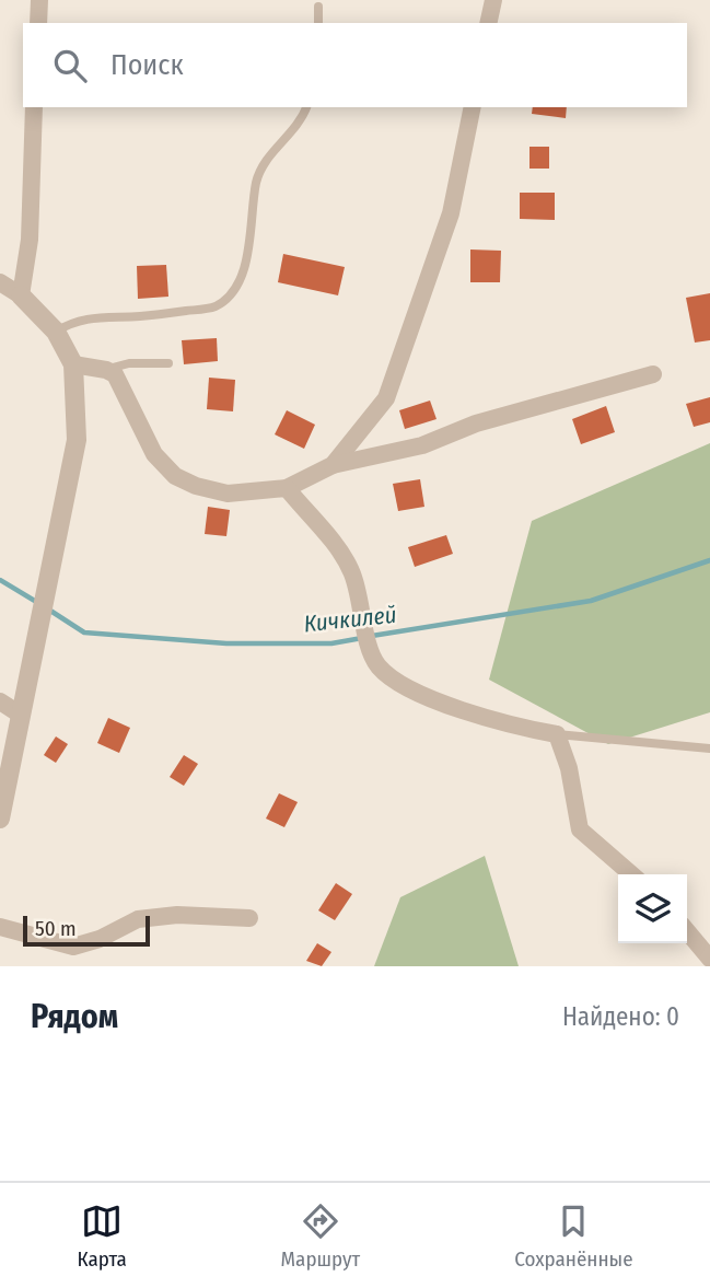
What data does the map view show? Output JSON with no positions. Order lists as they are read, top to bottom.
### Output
{
  "water": ["Кичкилей"],
  "scale_bar": "50 m",
  "page": {
    "search": "Поиск",
    "scale": "50 m",
    "heading": ["Рядом", "Найдено: 0"],
    "nav": ["Карта", "Маршрут", "Сохранённые"]
  }
}
